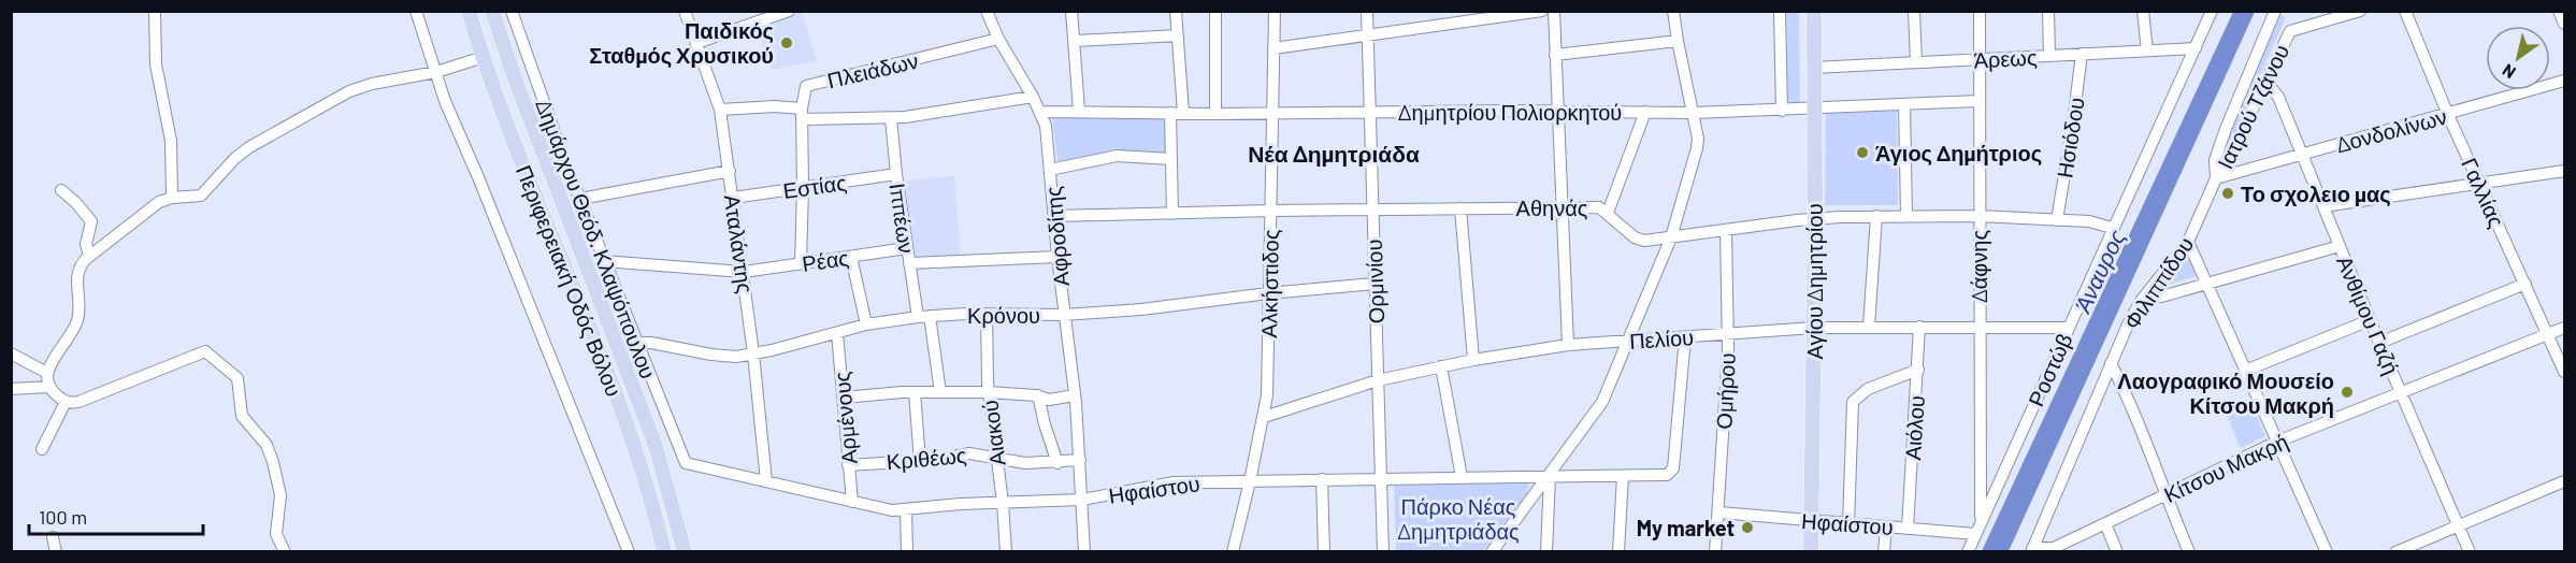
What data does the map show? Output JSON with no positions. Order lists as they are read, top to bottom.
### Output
{
  "streets": {
    "main road": ["Περιφερειακή Οδός Βόλου", "Αγίου Δημητρίου"],
    "street": [
      "Άρεως",
      "Πλειάδων",
      "Ιατρού Τζάνου",
      "Δημητρίου Πολιορκητού",
      "Δονδολίνων",
      "Ησιόδου",
      "Εστίας",
      "Γαλλίας",
      "Αθηνάς",
      "Ιππέων",
      "Αφροδίτης",
      "Δημάρχου Θεόδ. Κλαψόπουλου",
      "Αταλάντης",
      "Ρέας",
      "Δάφνης",
      "Ορμινίου",
      "Φιλιππίδου",
      "Αλκήστιδος",
      "Κρόνου",
      "Ανθίμου Γαζή",
      "Πελίου",
      "Ροστώβ",
      "Ομήρου",
      "Αρμένους",
      "Αιόλου",
      "Αιακού",
      "Κριθέως",
      "Κίτσου Μακρή",
      "Ηφαίστου"
    ]
  },
  "crossings": [
    ["Άρεως", "Ησιόδου"],
    ["Άρεως", "Δάφνης"],
    ["Άρεως", "Αγίου Δημητρίου"],
    ["Άρεως", "Ροστώβ"],
    ["Πλειάδων", "Εστίας"],
    ["Πλειάδων", "Αφροδίτης"],
    ["Πλειάδων", "Ρέας"],
    ["Ιατρού Τζάνου", "Δονδολίνων"],
    ["Ιατρού Τζάνου", "Φιλιππίδου"],
    ["Ιατρού Τζάνου", "Ανθίμου Γαζή"],
    ["Δημητρίου Πολιορκητού", "Αφροδίτης"],
    ["Δημητρίου Πολιορκητού", "Δάφνης"],
    ["Δημητρίου Πολιορκητού", "Ορμινίου"],
    ["Δημητρίου Πολιορκητού", "Αγίου Δημητρίου"],
    ["Δημητρίου Πολιορκητού", "Αλκήστιδος"],
    ["Δονδολίνων", "Γαλλίας"],
    ["Δονδολίνων", "Φιλιππίδου"],
    ["Δονδολίνων", "Ανθίμου Γαζή"],
    ["Ησιόδου", "Αθηνάς"],
    ["Εστίας", "Ιππέων"],
    ["Εστίας", "Αταλάντης"],
    ["Γαλλίας", "Κίτσου Μακρή"],
    ["Αθηνάς", "Αφροδίτης"],
    ["Αθηνάς", "Δάφνης"],
    ["Αθηνάς", "Ορμινίου"],
    ["Αθηνάς", "Αγίου Δημητρίου"],
    ["Αθηνάς", "Αλκήστιδος"],
    ["Αθηνάς", "Ροστώβ"],
    ["Αθηνάς", "Ομήρου"],
    ["Ιππέων", "Ρέας"],
    ["Ιππέων", "Κρόνου"],
    ["Αφροδίτης", "Κρόνου"],
    ["Αφροδίτης", "Κριθέως"],
    ["Αφροδίτης", "Ηφαίστου"],
    ["Δημάρχου Θεόδ. Κλαψόπουλου", "Ρέας"],
    ["Δημάρχου Θεόδ. Κλαψόπουλου", "Κρόνου"],
    ["Δημάρχου Θεόδ. Κλαψόπουλου", "Ηφαίστου"],
    ["Αταλάντης", "Ρέας"],
    ["Αταλάντης", "Κρόνου"],
    ["Αταλάντης", "Ηφαίστου"],
    ["Δάφνης", "Πελίου"],
    ["Δάφνης", "Ροστώβ"],
    ["Ορμινίου", "Κρόνου"],
    ["Ορμινίου", "Πελίου"],
    ["Ορμινίου", "Ηφαίστου"],
    ["Αγίου Δημητρίου", "Πελίου"],
    ["Αγίου Δημητρίου", "Ηφαίστου"],
    ["Φιλιππίδου", "Κίτσου Μακρή"],
    ["Αλκήστιδος", "Κρόνου"],
    ["Αλκήστιδος", "Πελίου"],
    ["Αλκήστιδος", "Ηφαίστου"],
    ["Κρόνου", "Αρμένους"],
    ["Κρόνου", "Αιακού"],
    ["Ανθίμου Γαζή", "Κίτσου Μακρή"],
    ["Πελίου", "Ροστώβ"],
    ["Πελίου", "Ομήρου"],
    ["Πελίου", "Αιόλου"],
    ["Πελίου", "Ηφαίστου"],
    ["Ροστώβ", "Ηφαίστου"],
    ["Ομήρου", "Ηφαίστου"],
    ["Αρμένους", "Κριθέως"],
    ["Αρμένους", "Ηφαίστου"],
    ["Αιόλου", "Ηφαίστου"],
    ["Αιακού", "Κριθέως"],
    ["Αιακού", "Ηφαίστου"]
  ],
  "districts": ["Νέα Δημητριάδα"],
  "water": ["Άναυρος"],
  "parks": ["Πάρκο Νέας Δημητριάδας"],
  "places": [
    "Παιδικός Σταθμός Χρυσικού",
    "Άγιος Δημήτριος",
    "Το σχολειο μας",
    "Λαογραφικό Μουσείο Κίτσου Μακρή",
    "My market"
  ],
  "scale_bar": "100 m",
  "north": "bottom left"
}
